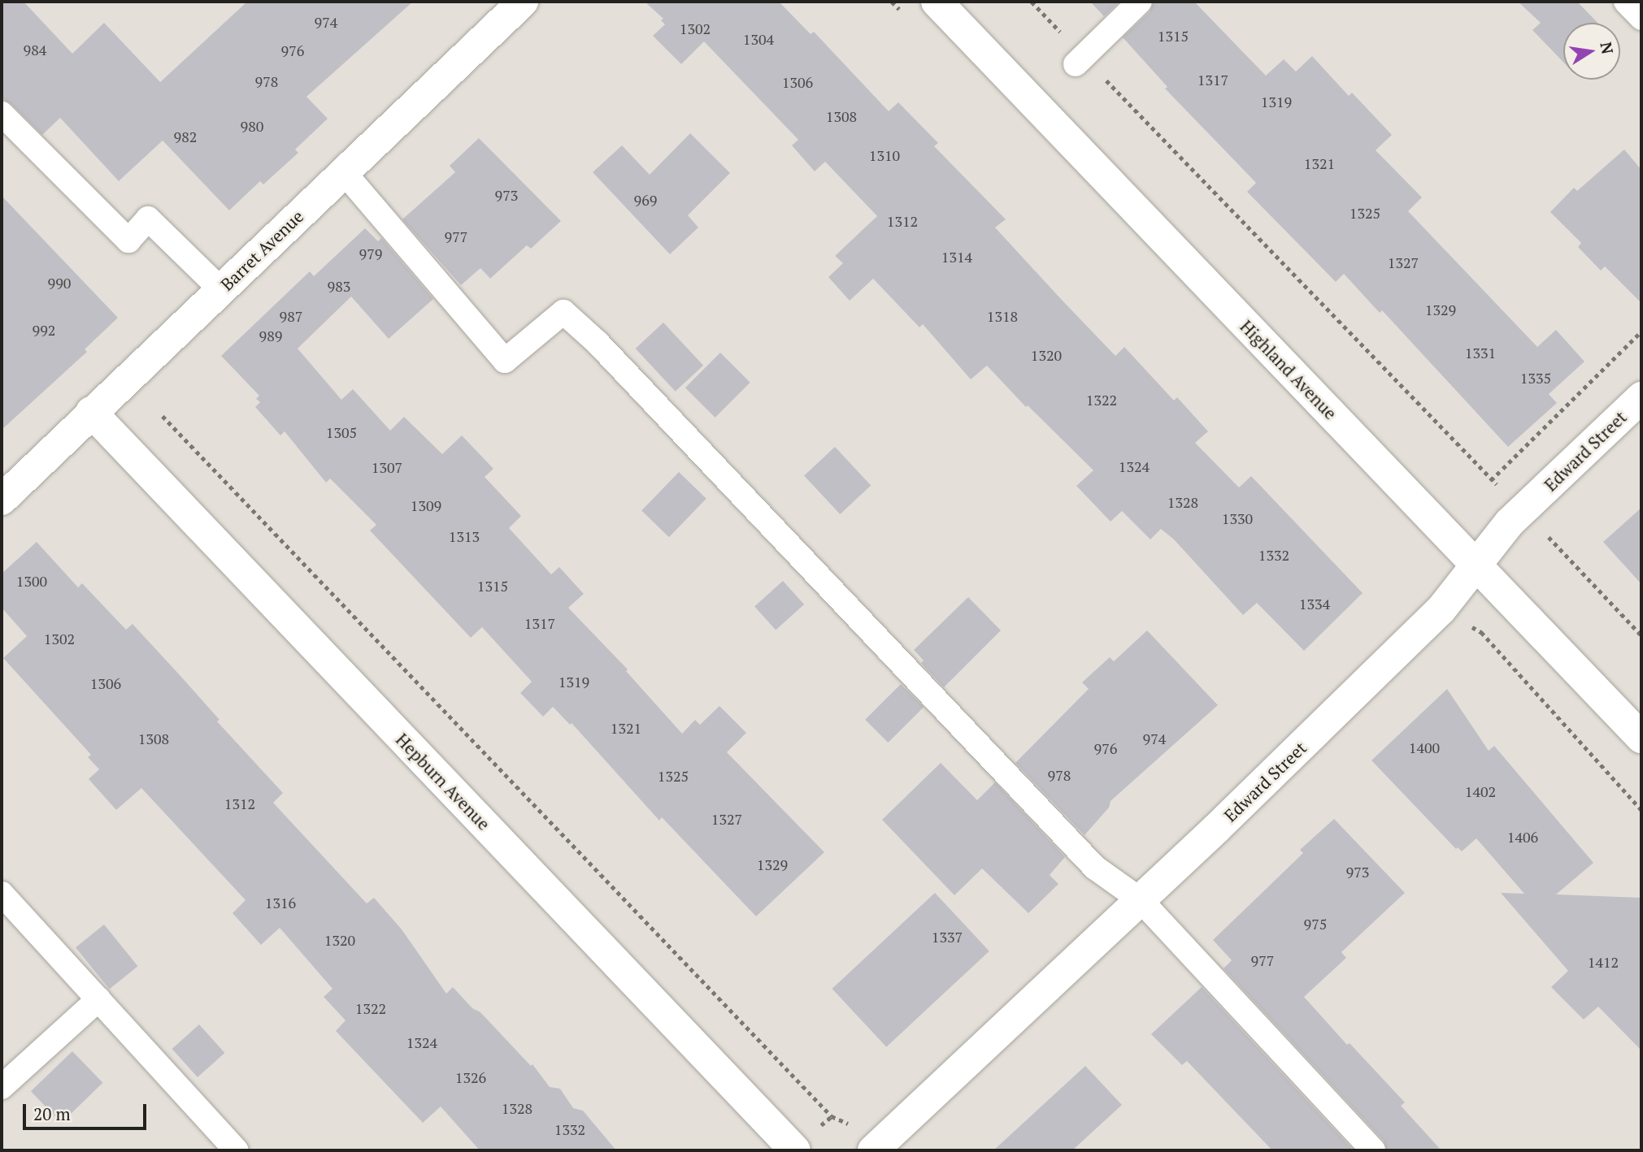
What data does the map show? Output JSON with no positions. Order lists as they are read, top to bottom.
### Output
{
  "streets": {
    "street": [
      "Barret Avenue",
      "Highland Avenue",
      "Edward Street",
      "Hepburn Avenue"
    ]
  },
  "crossings": [
    ["Barret Avenue", "Hepburn Avenue"],
    ["Highland Avenue", "Edward Street"]
  ],
  "house_numbers": [
    "974",
    "1302",
    "1315",
    "1304",
    "984",
    "976",
    "1317",
    "978",
    "1306",
    "1319",
    "1308",
    "980",
    "982",
    "1310",
    "1321",
    "973",
    "969",
    "1325",
    "1312",
    "977",
    "979",
    "1314",
    "1327",
    "990",
    "983",
    "1329",
    "987",
    "1318",
    "992",
    "989",
    "1331",
    "1320",
    "1335",
    "1322",
    "1305",
    "1324",
    "1307",
    "1328",
    "1309",
    "1330",
    "1313",
    "1332",
    "1300",
    "1315",
    "1334",
    "1317",
    "1302",
    "1319",
    "1306",
    "1321",
    "1308",
    "974",
    "1400",
    "976",
    "978",
    "1325",
    "1402",
    "1312",
    "1327",
    "1406",
    "1329",
    "973",
    "1316",
    "975",
    "1337",
    "1320",
    "977",
    "1412",
    "1322",
    "1324",
    "1326",
    "1328",
    "1332"
  ],
  "scale_bar": "20 m",
  "north": "right"
}
